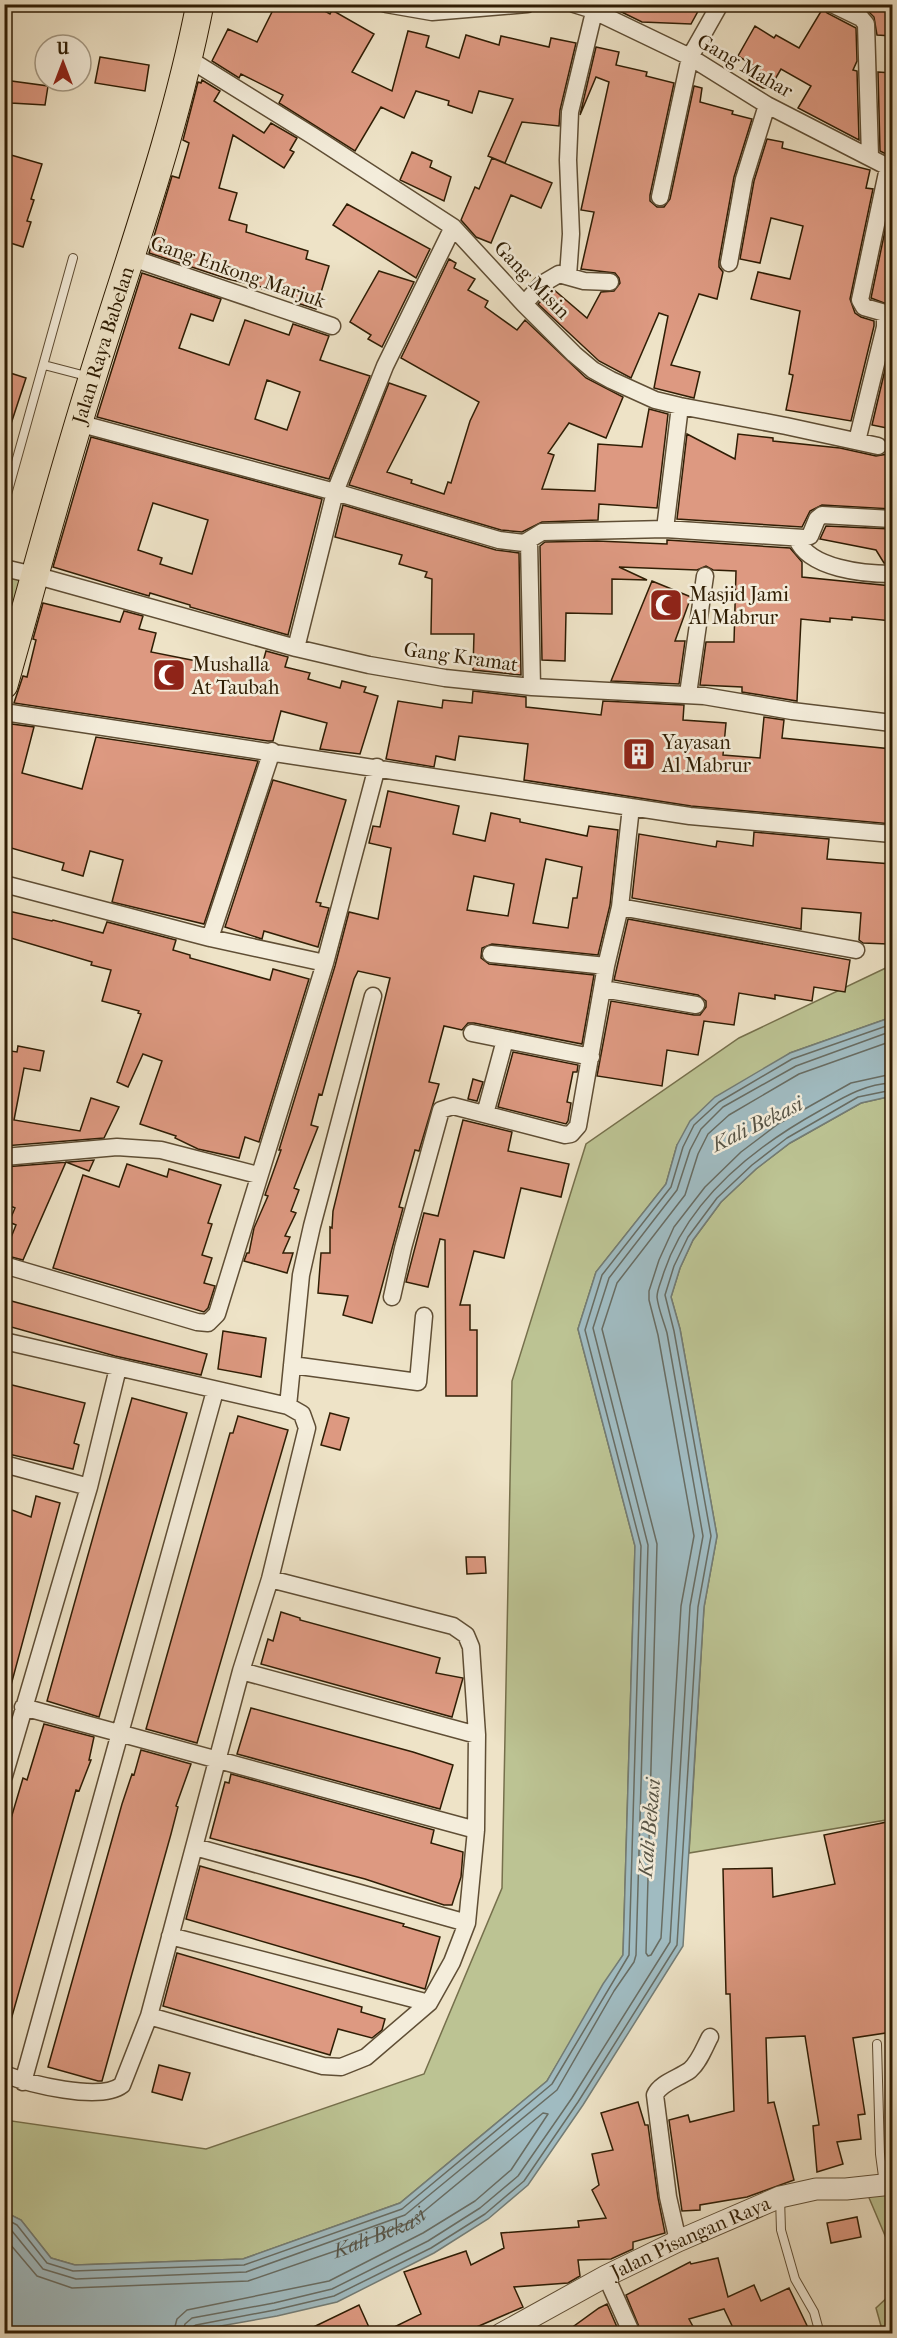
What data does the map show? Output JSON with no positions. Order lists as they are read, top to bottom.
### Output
{
  "streets": {
    "main road": ["Jalan Raya Babelan"],
    "street": [
      "Gang Mahar",
      "Gang Enkong Marjuk",
      "Gang Misin",
      "Gang Kramat",
      "Jalan Pisangan Raya"
    ]
  },
  "crossings": [
    ["Gang Enkong Marjuk", "Jalan Raya Babelan"],
    ["Gang Misin", "Jalan Raya Babelan"],
    ["Jalan Raya Babelan", "Gang Kramat"]
  ],
  "water": ["Kali Bekasi"],
  "places": {
    "mosque": ["Masjid Jami Al Mabrur", "Mushalla At Taubah"],
    "building": ["Yayasan Al Mabrur"]
  },
  "north": "top"
}
